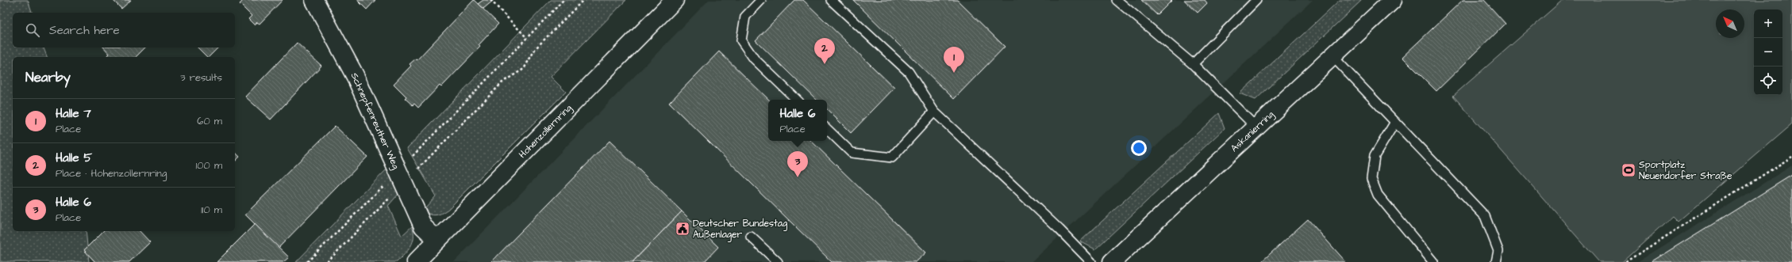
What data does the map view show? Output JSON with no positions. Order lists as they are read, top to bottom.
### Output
{
  "streets": {
    "street": ["Schnepfenreuther Weg", "Hohenzollernring", "Askanierring"]
  },
  "crossings": [
    ["Schnepfenreuther Weg", "Hohenzollernring"]
  ],
  "places": {
    "sports": ["Sportplatz Neuendorfer Straße"],
    "public building": ["Deutscher Bundestag Außenlager"]
  },
  "north": "top left",
  "page": {
    "map_buttons": ["+", "−"],
    "search": "Search here",
    "pins": ["2", "1", "3"],
    "heading": ["Nearby", "3 results"],
    "list": [
      {
        "mark": "1",
        "name": "Halle 7",
        "note": "Place",
        "value": "60 m"
      },
      {
        "mark": "2",
        "name": "Halle 5",
        "note": "Place · Hohenzollernring",
        "value": "100 m"
      },
      {
        "mark": "3",
        "name": "Halle 6",
        "note": "Place",
        "value": "110 m"
      }
    ],
    "popup": ["Halle 6", "Place"]
  }
}
